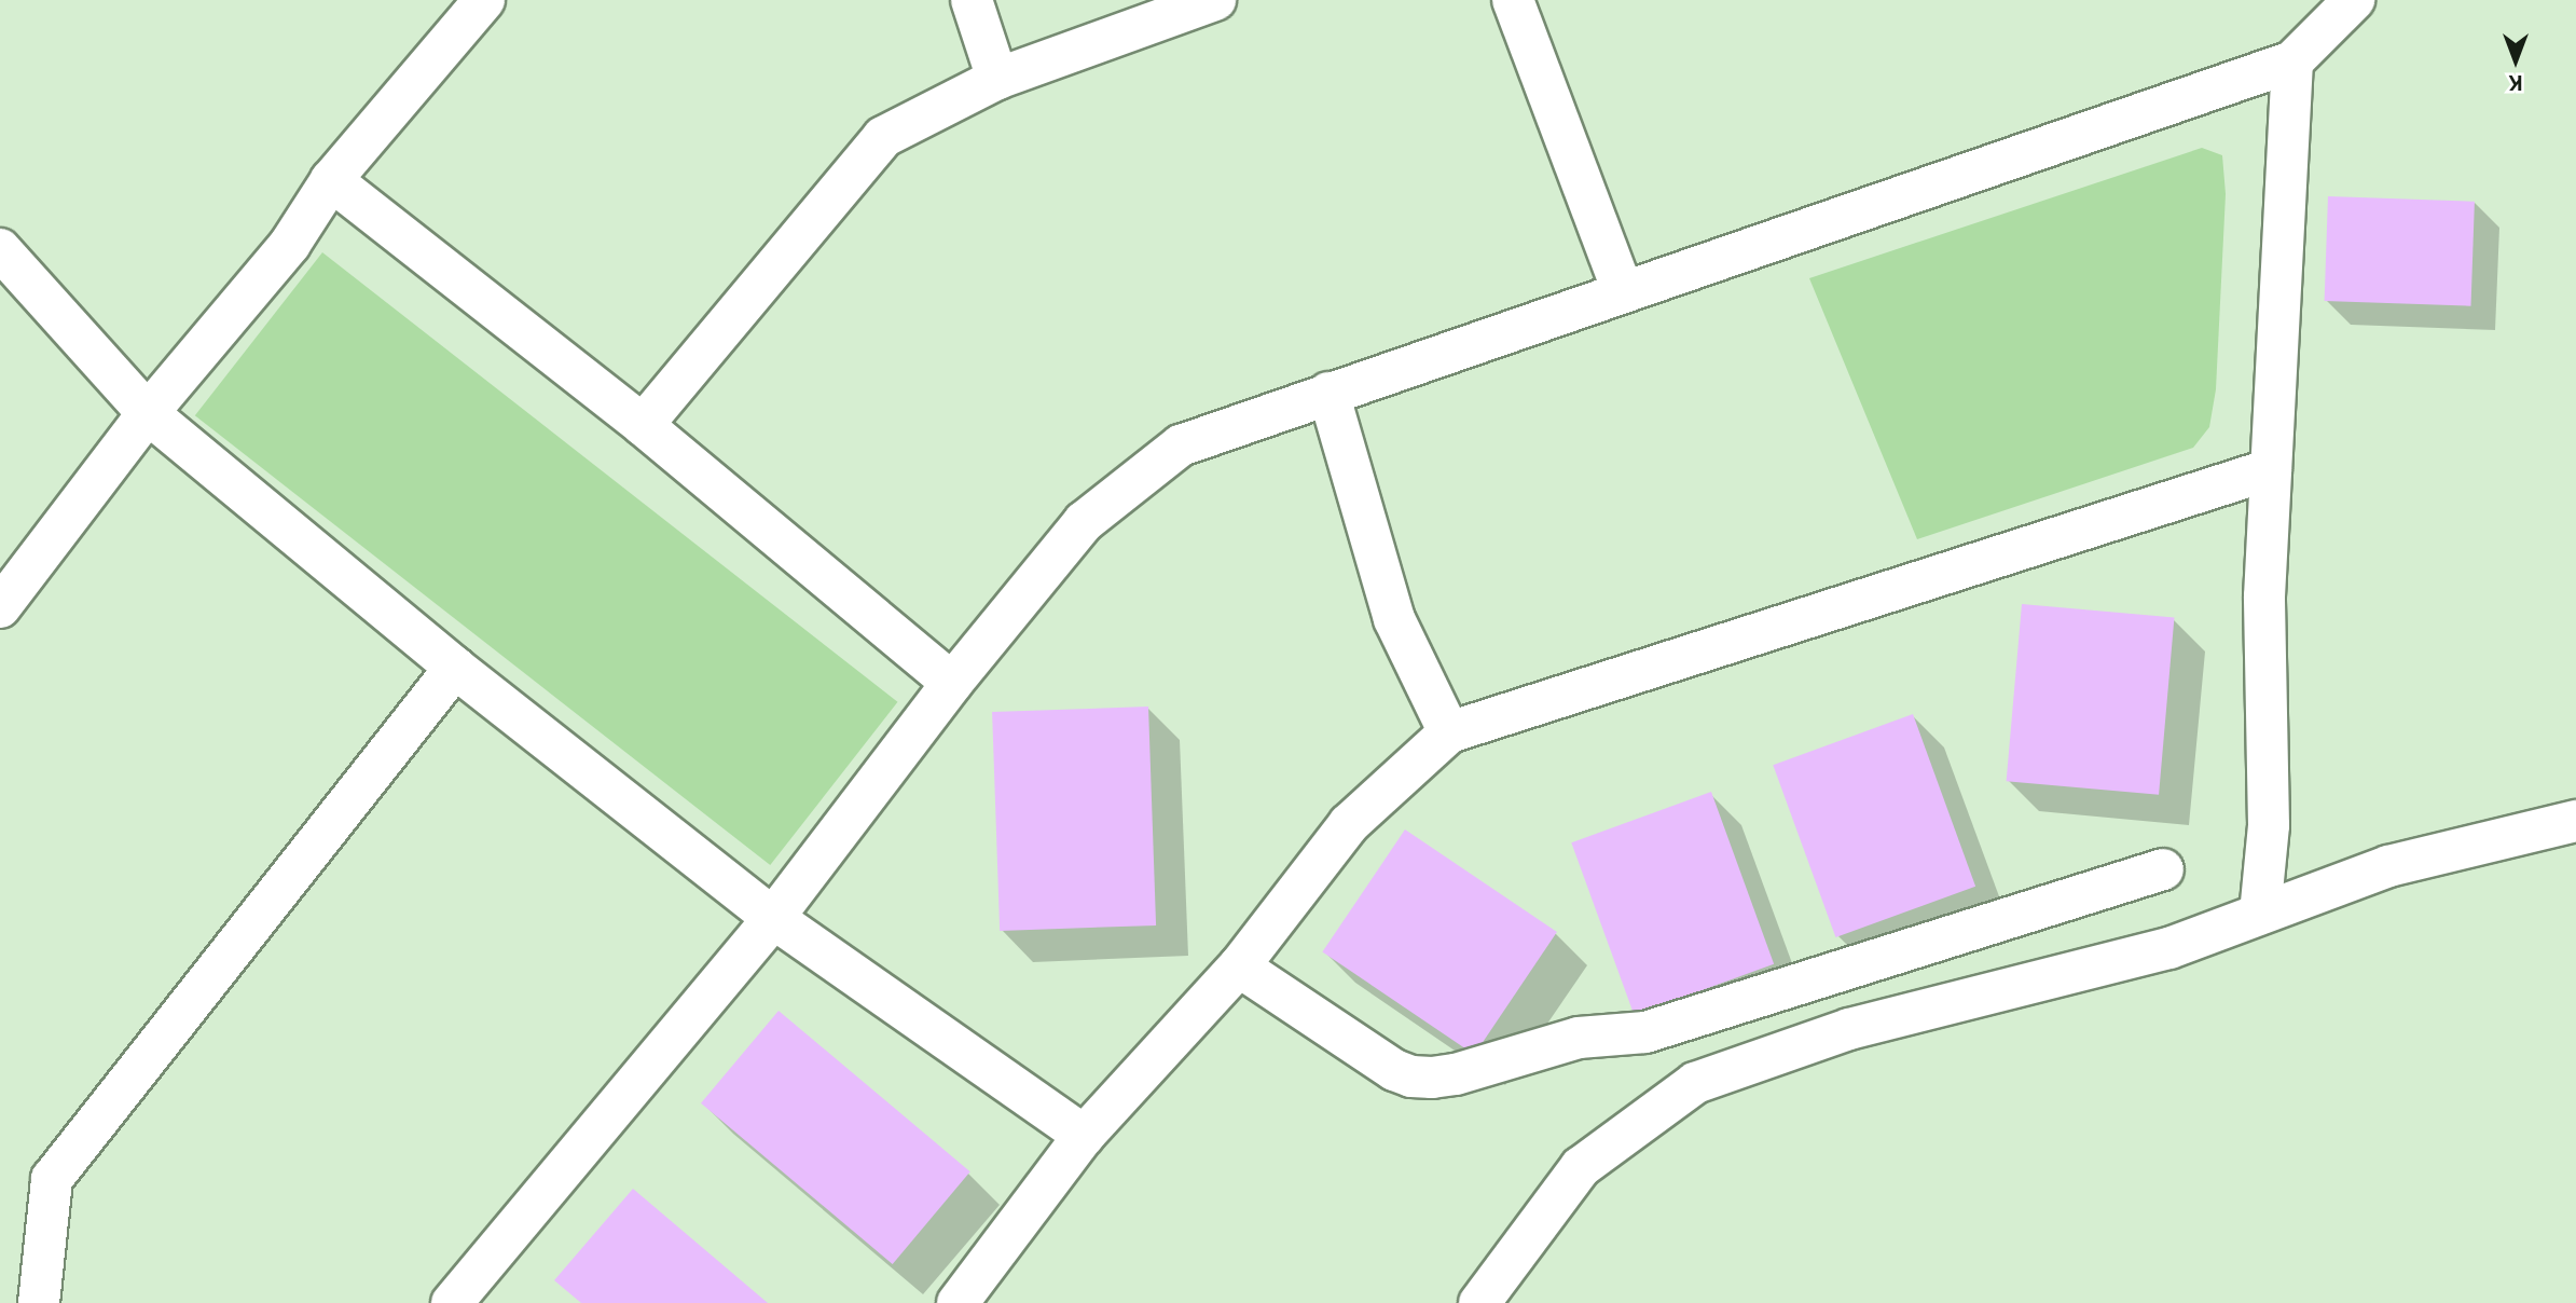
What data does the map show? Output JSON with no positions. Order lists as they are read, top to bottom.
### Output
{
  "north": "bottom"
}
